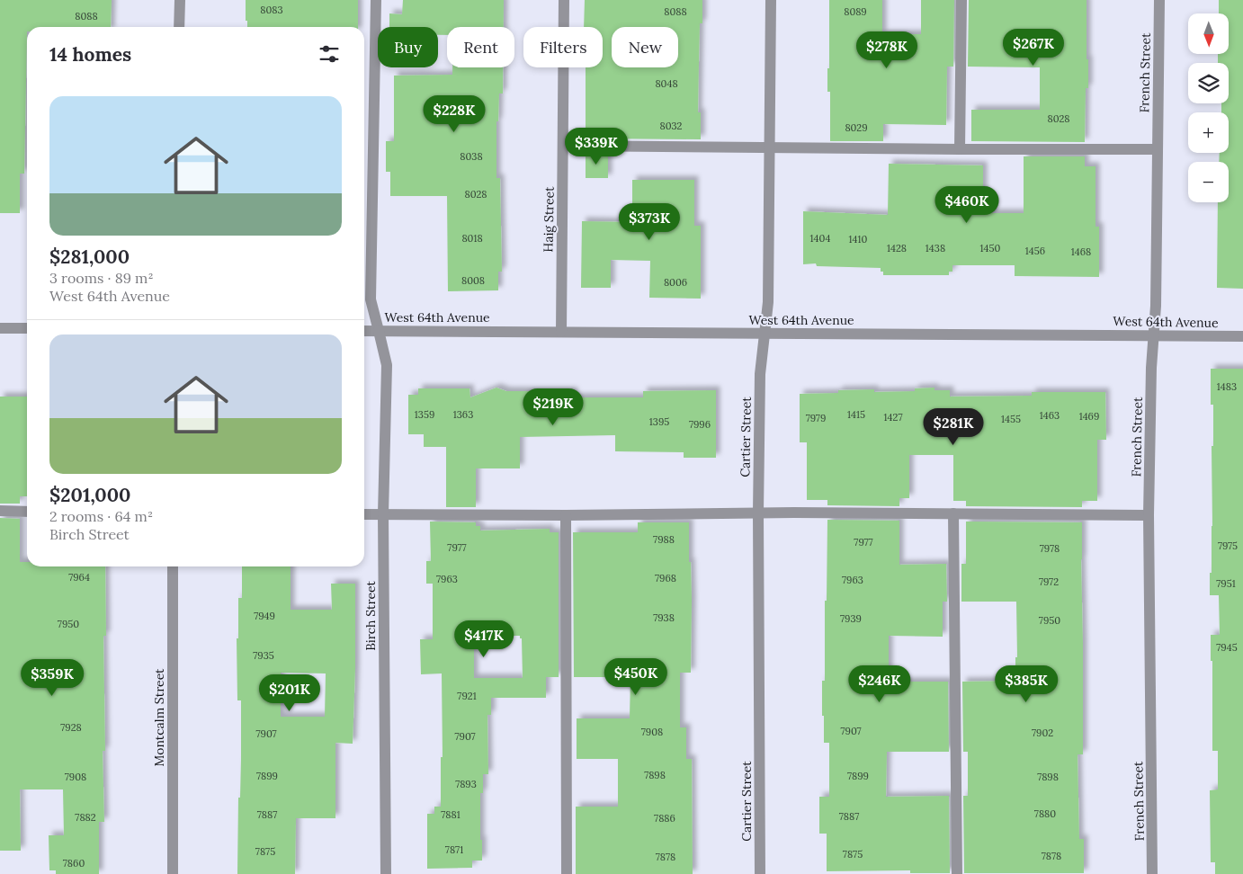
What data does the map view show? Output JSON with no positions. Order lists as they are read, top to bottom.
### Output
{
  "streets": {
    "street": [
      "French Street",
      "Haig Street",
      "West 64th Avenue",
      "Cartier Street",
      "Birch Street",
      "Montcalm Street"
    ]
  },
  "crossings": [
    ["French Street", "West 64th Avenue"],
    ["Haig Street", "West 64th Avenue"],
    ["West 64th Avenue", "Cartier Street"],
    ["West 64th Avenue", "Birch Street"]
  ],
  "house_numbers": [
    "8083",
    "8088",
    "8089",
    "8088",
    "8048",
    "8028",
    "8032",
    "8029",
    "8038",
    "8028",
    "8018",
    "1404",
    "1410",
    "1428",
    "1438",
    "1450",
    "1456",
    "1468",
    "8008",
    "8006",
    "1483",
    "1359",
    "1363",
    "1415",
    "1463",
    "1469",
    "1427",
    "7979",
    "1455",
    "1395",
    "7996",
    "7988",
    "7977",
    "7975",
    "7977",
    "7978",
    "7964",
    "7968",
    "7963",
    "7963",
    "7972",
    "7951",
    "7949",
    "7938",
    "7939",
    "7950",
    "7950",
    "7945",
    "7935",
    "7921",
    "7928",
    "7907",
    "7908",
    "7902",
    "7907",
    "7907",
    "7898",
    "7899",
    "7899",
    "7908",
    "7898",
    "7893",
    "7880",
    "7887",
    "7881",
    "7887",
    "7882",
    "7886",
    "7871",
    "7875",
    "7875",
    "7878",
    "7878",
    "7860"
  ],
  "north": "bottom",
  "page": {
    "map_buttons": ["+", "−"],
    "chip": [
      "Buy",
      "Rent",
      "Filters",
      "New"
    ],
    "heading": "14 homes",
    "price": [
      "$267K",
      "$278K",
      "$228K",
      "$339K",
      "$460K",
      "$373K",
      "$219K",
      "$281K",
      "$417K",
      "$450K",
      "$359K",
      "$246K",
      "$385K",
      "$201K"
    ],
    "list": [
      {
        "name": "$281,000",
        "note": "3 rooms · 89 m² · West 64th Avenue"
      },
      {
        "name": "$201,000",
        "note": "2 rooms · 64 m² · Birch Street"
      }
    ]
  }
}
